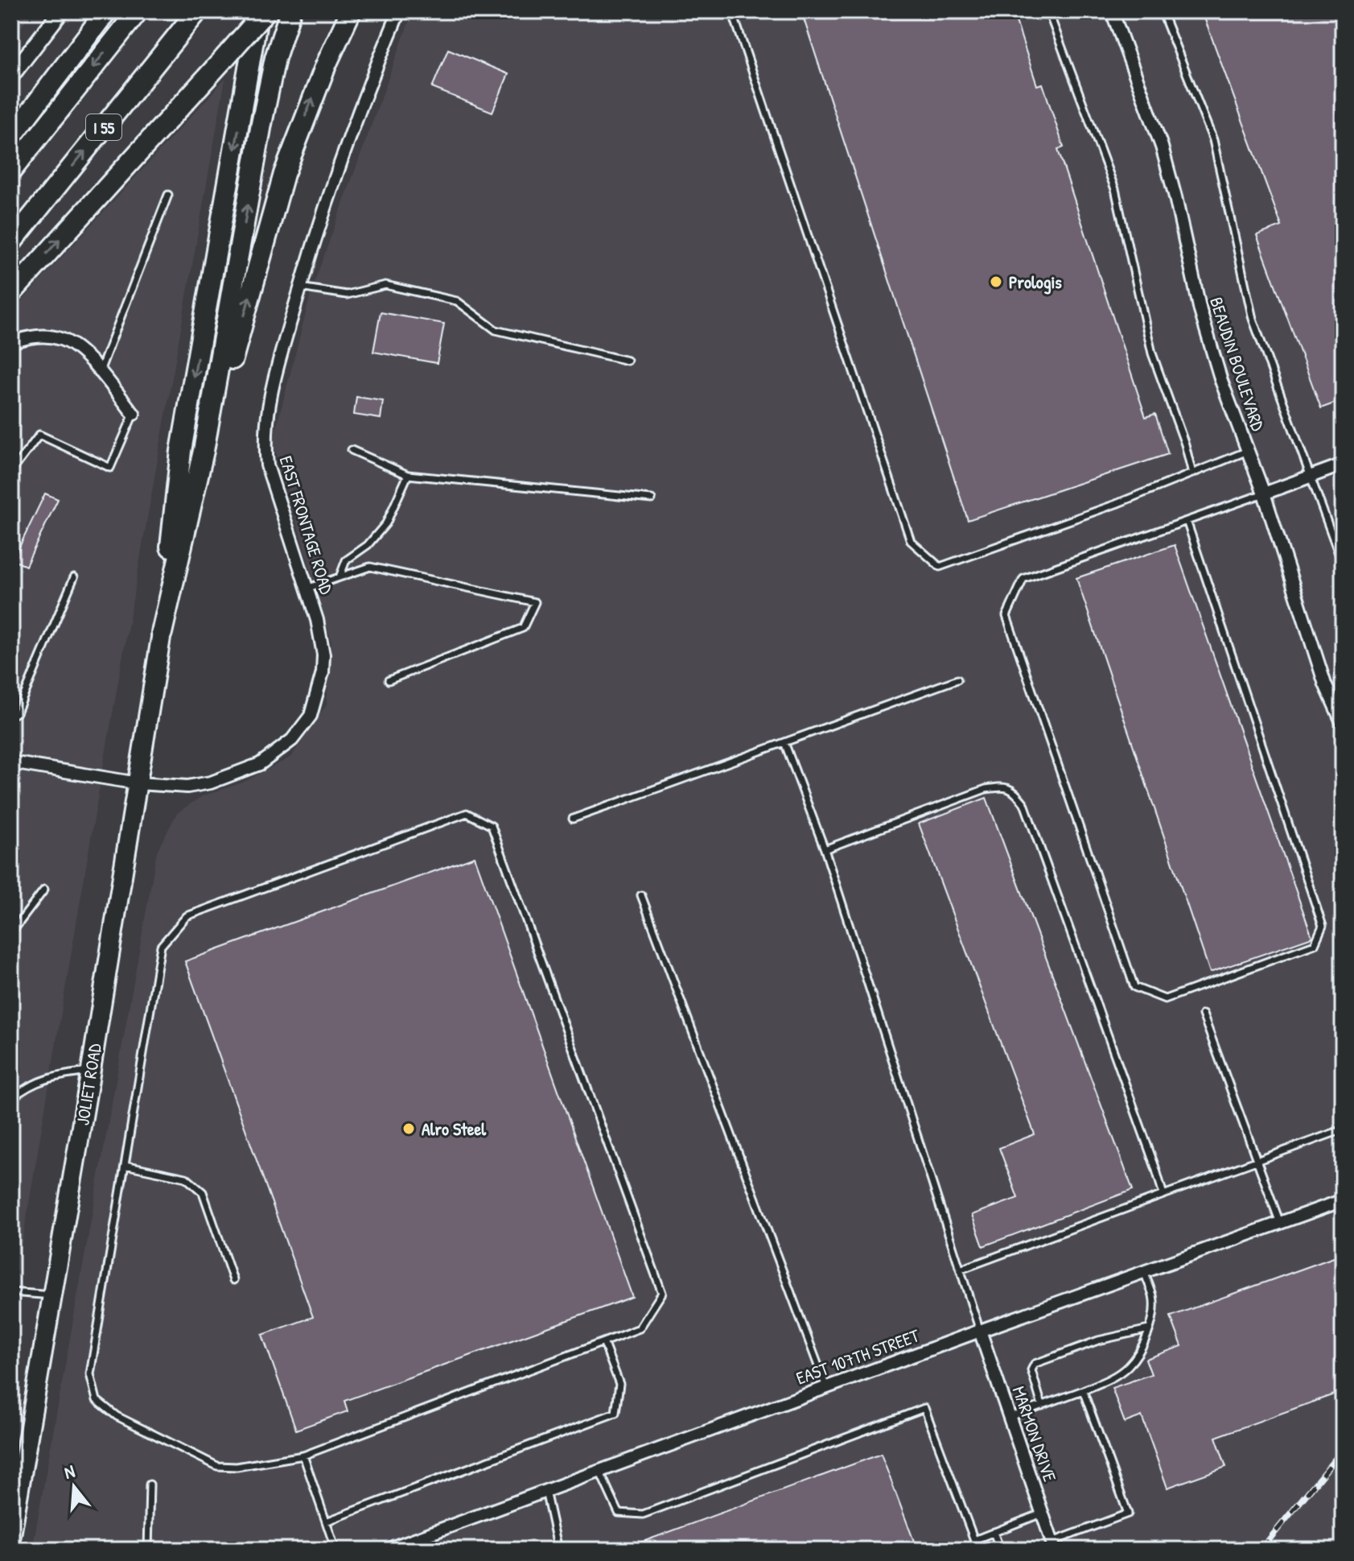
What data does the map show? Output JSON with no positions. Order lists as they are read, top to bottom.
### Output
{
  "streets": {
    "highway": ["I 55"],
    "main road": ["JOLIET ROAD"],
    "street": [
      "BEAUDIN BOULEVARD",
      "EAST FRONTAGE ROAD",
      "EAST 107TH STREET",
      "MARMON DRIVE"
    ]
  },
  "crossings": [
    ["EAST FRONTAGE ROAD", "JOLIET ROAD"],
    ["EAST 107TH STREET", "MARMON DRIVE"]
  ],
  "places": ["Prologis", "Alro Steel"],
  "north": "top"
}
